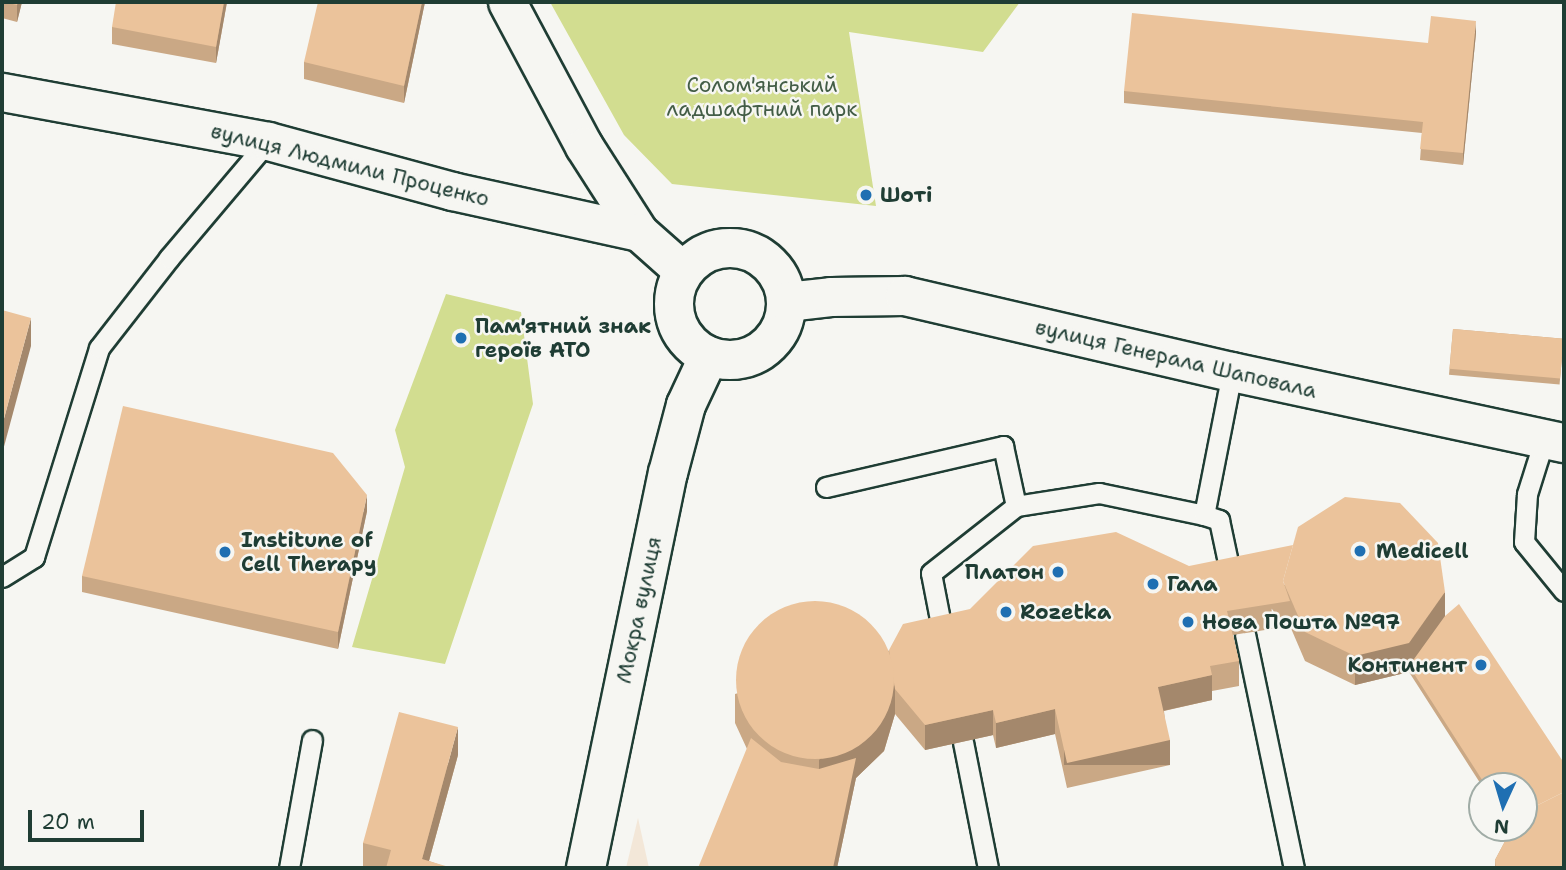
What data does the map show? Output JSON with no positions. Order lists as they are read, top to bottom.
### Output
{
  "streets": {
    "street": ["вулиця Людмили Проценко", "вулиця Генерала Шаповала", "Мокра вулиця"]
  },
  "crossings": [
    ["вулиця Людмили Проценко", "вулиця Генерала Шаповала"],
    ["вулиця Людмили Проценко", "Мокра вулиця"],
    ["вулиця Генерала Шаповала", "Мокра вулиця"]
  ],
  "parks": ["Солом'янський ладшафтний парк"],
  "places": [
    "Шоті",
    "Пам'ятний знак героїв АТО",
    "Medicell",
    "Institune of Cell Therapy",
    "Платон",
    "Гала",
    "Rozetka",
    "Нова Пошта №97",
    "Континент"
  ],
  "scale_bar": "20 m",
  "north": "bottom"
}
